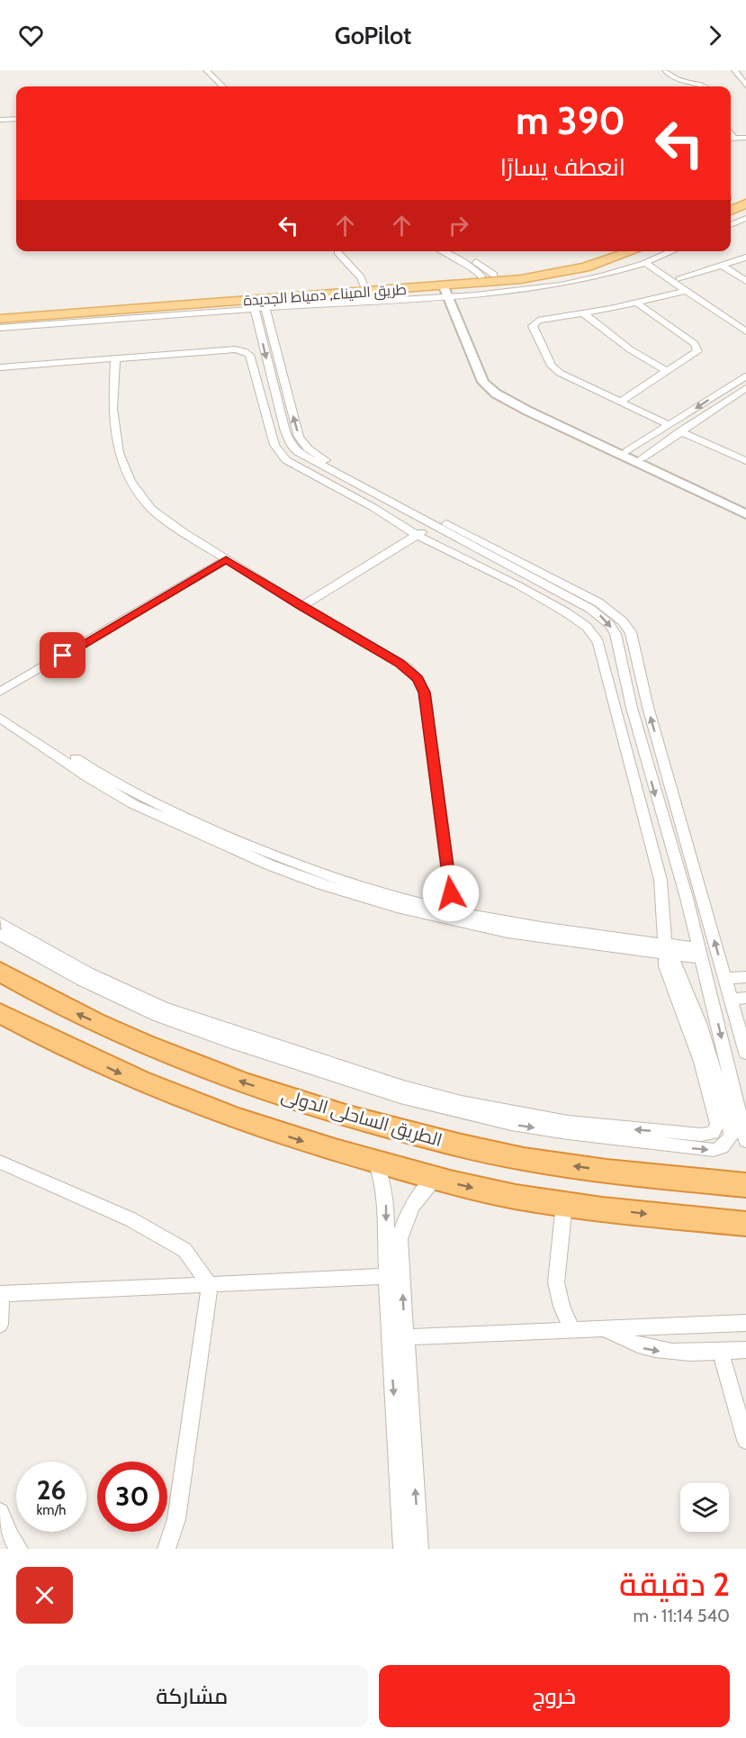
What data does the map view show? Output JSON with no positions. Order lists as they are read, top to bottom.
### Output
{
  "streets": {
    "highway": ["الطريق الساحلى الدولى"],
    "main road": ["طريق الميناء, دمياط الجديدة"]
  },
  "page": {
    "header": "GoPilot",
    "turn": ["390 m", "انعطف يسارًا"],
    "speed": "26 km/h",
    "limit": "30",
    "heading": ["2 دقيقة", "540 m · 11:14"],
    "buttons": ["خروج", "مشاركة"]
  }
}
